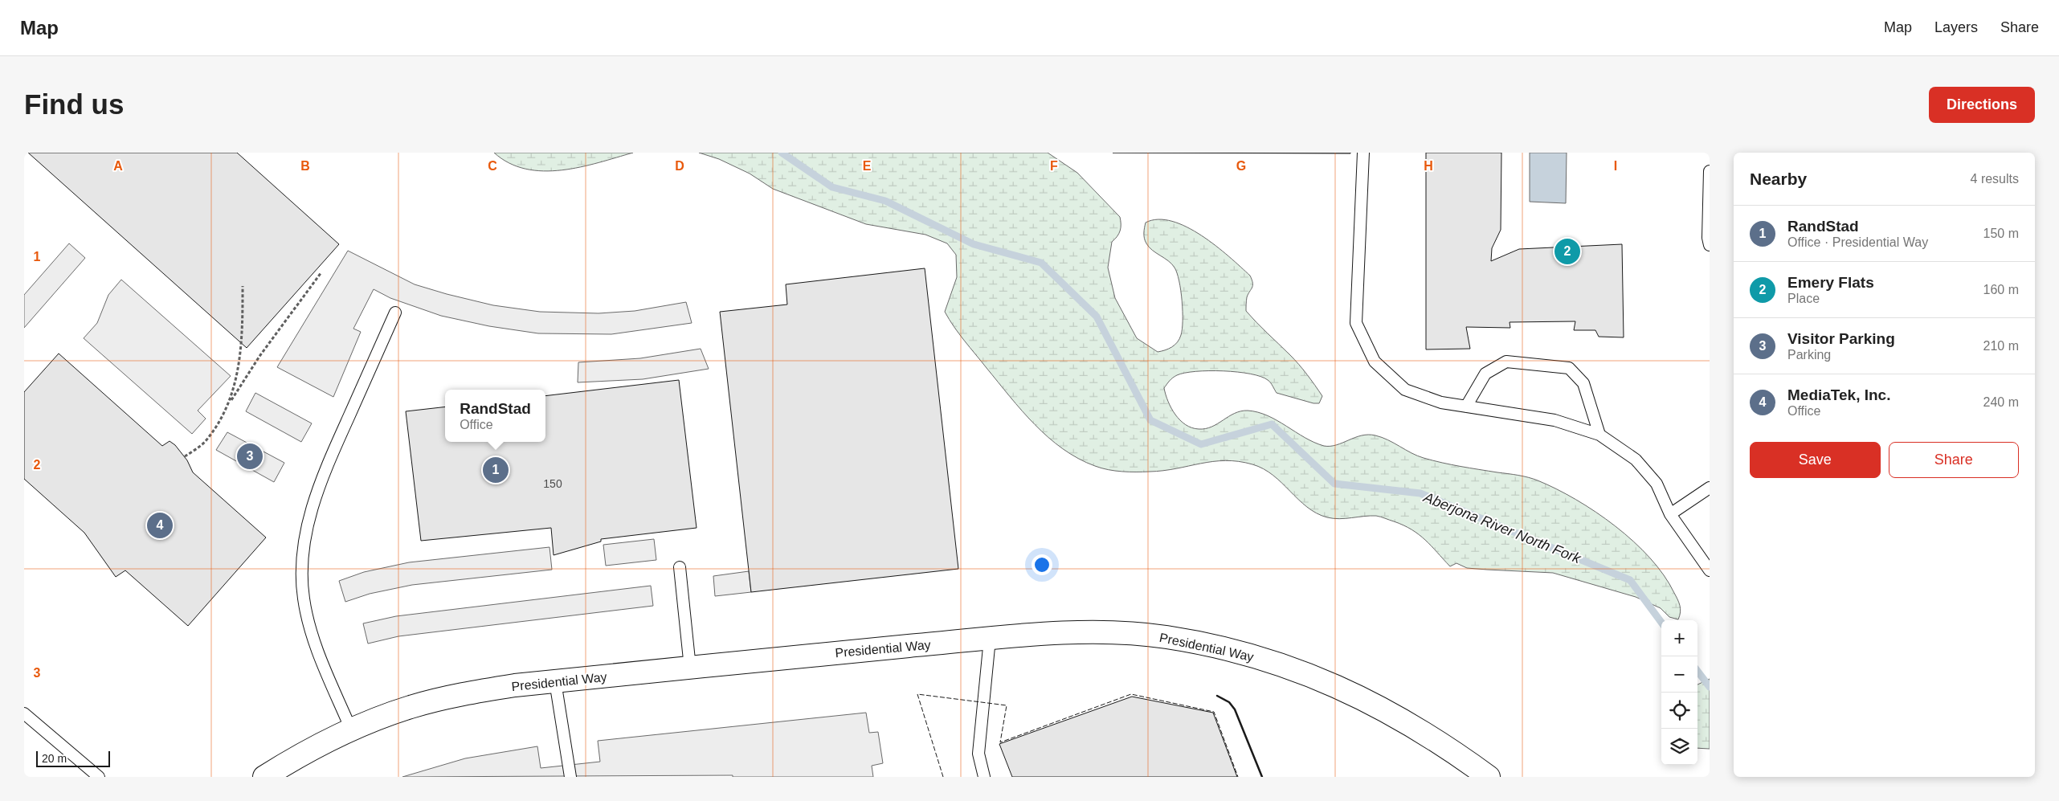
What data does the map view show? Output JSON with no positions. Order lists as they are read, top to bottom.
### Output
{
  "streets": {
    "street": ["Presidential Way"]
  },
  "water": ["Aberjona River North Fork"],
  "house_numbers": ["150"],
  "scale_bar": "20 m",
  "page": {
    "header": "Map",
    "nav": ["Map", "Layers", "Share"],
    "buttons": [
      "Directions",
      ["Save", "Share"]
    ],
    "title": "Find us",
    "heading": ["Nearby", "4 results"],
    "list": [
      {
        "mark": "1",
        "name": "RandStad",
        "note": "Office · Presidential Way",
        "value": "150 m"
      },
      {
        "mark": "2",
        "name": "Emery Flats",
        "note": "Place",
        "value": "160 m"
      },
      {
        "mark": "3",
        "name": "Visitor Parking",
        "note": "Parking",
        "value": "210 m"
      },
      {
        "mark": "4",
        "name": "MediaTek, Inc.",
        "note": "Office",
        "value": "240 m"
      }
    ],
    "pins": [
      "2",
      "3",
      "1",
      "4"
    ],
    "popup": ["RandStad", "Office"],
    "map_buttons": ["+", "−"],
    "scale": "20 m"
  },
  "grid": {
    "columns": [
      "A",
      "B",
      "C",
      "D",
      "E",
      "F",
      "G",
      "H",
      "I"
    ],
    "rows": ["1", "2", "3"]
  }
}
